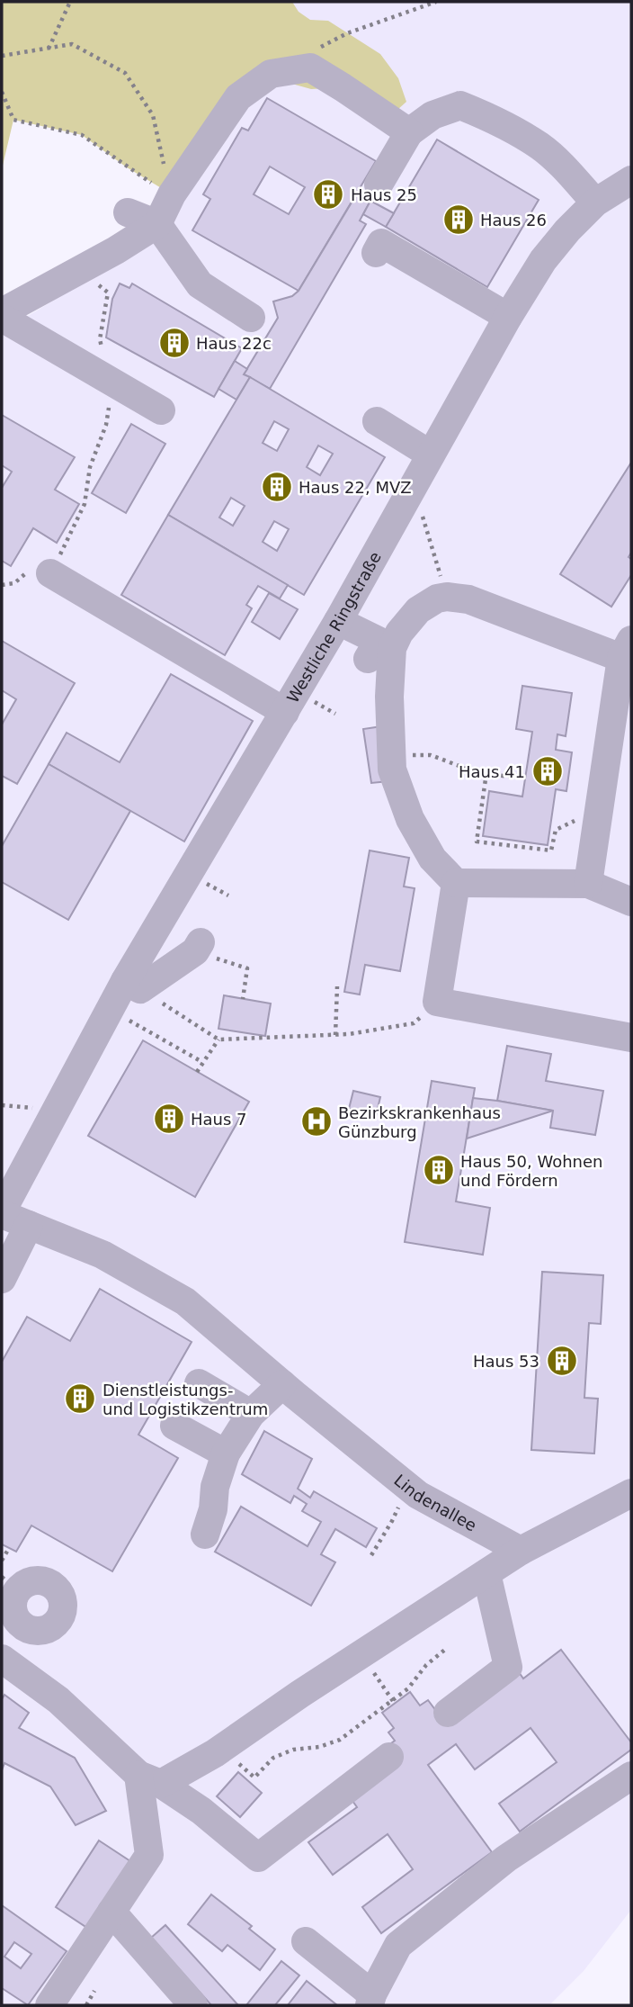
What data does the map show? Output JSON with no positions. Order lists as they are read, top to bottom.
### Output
{
  "streets": {
    "street": ["Westliche Ringstraße", "Lindenallee"]
  },
  "crossings": [
    ["Westliche Ringstraße", "Lindenallee"]
  ],
  "places": {
    "building": [
      "Haus 25",
      "Haus 26",
      "Haus 22c",
      "Haus 22, MVZ",
      "Haus 41",
      "Haus 7",
      "Haus 50, Wohnen und Fördern",
      "Haus 53",
      "Dienstleistungs- und Logistikzentrum"
    ],
    "hospital": ["Bezirkskrankenhaus Günzburg"]
  }
}
